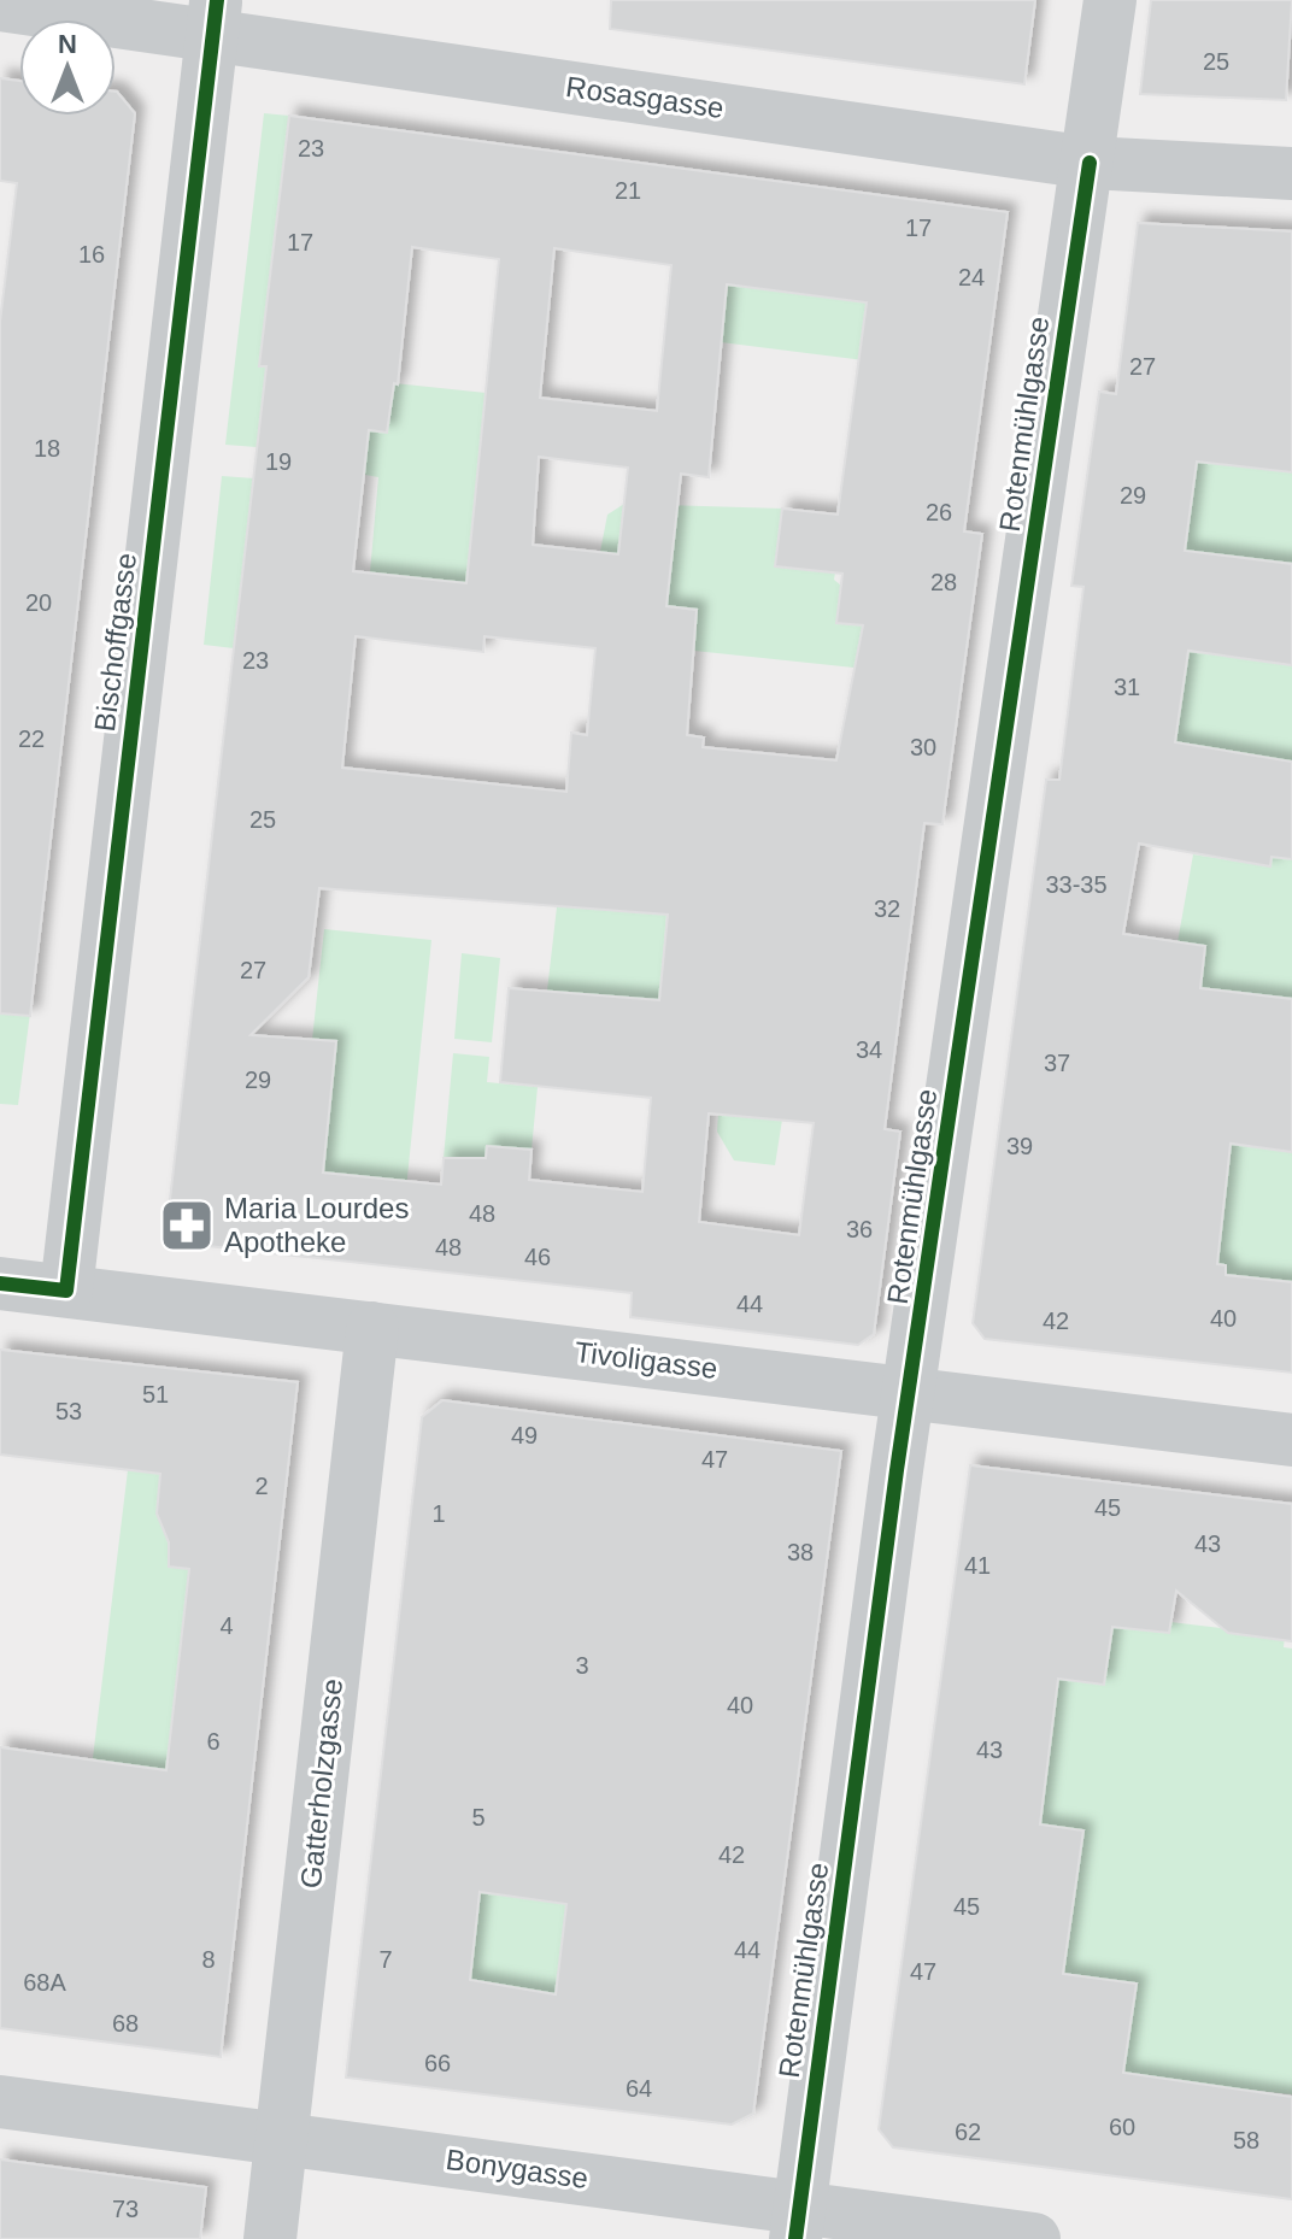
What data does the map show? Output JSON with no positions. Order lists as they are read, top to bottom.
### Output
{
  "streets": {
    "street": [
      "Rosasgasse",
      "Rotenmühlgasse",
      "Bischoffgasse",
      "Tivoligasse",
      "Gatterholzgasse",
      "Bonygasse"
    ]
  },
  "crossings": [
    ["Rosasgasse", "Rotenmühlgasse"],
    ["Rosasgasse", "Bischoffgasse"],
    ["Rotenmühlgasse", "Tivoligasse"],
    ["Rotenmühlgasse", "Bonygasse"],
    ["Bischoffgasse", "Tivoligasse"],
    ["Tivoligasse", "Gatterholzgasse"],
    ["Gatterholzgasse", "Bonygasse"]
  ],
  "places": {
    "pharmacy": ["Maria Lourdes Apotheke"]
  },
  "house_numbers": [
    "25",
    "23",
    "21",
    "17",
    "17",
    "16",
    "24",
    "27",
    "18",
    "19",
    "29",
    "26",
    "28",
    "20",
    "23",
    "31",
    "22",
    "30",
    "25",
    "33-35",
    "32",
    "27",
    "34",
    "37",
    "29",
    "39",
    "48",
    "36",
    "48",
    "46",
    "44",
    "40",
    "42",
    "51",
    "53",
    "49",
    "47",
    "2",
    "45",
    "1",
    "43",
    "38",
    "41",
    "4",
    "3",
    "40",
    "6",
    "43",
    "5",
    "42",
    "45",
    "44",
    "8",
    "7",
    "47",
    "68A",
    "68",
    "66",
    "64",
    "60",
    "62",
    "58",
    "73"
  ],
  "north": "top"
}
